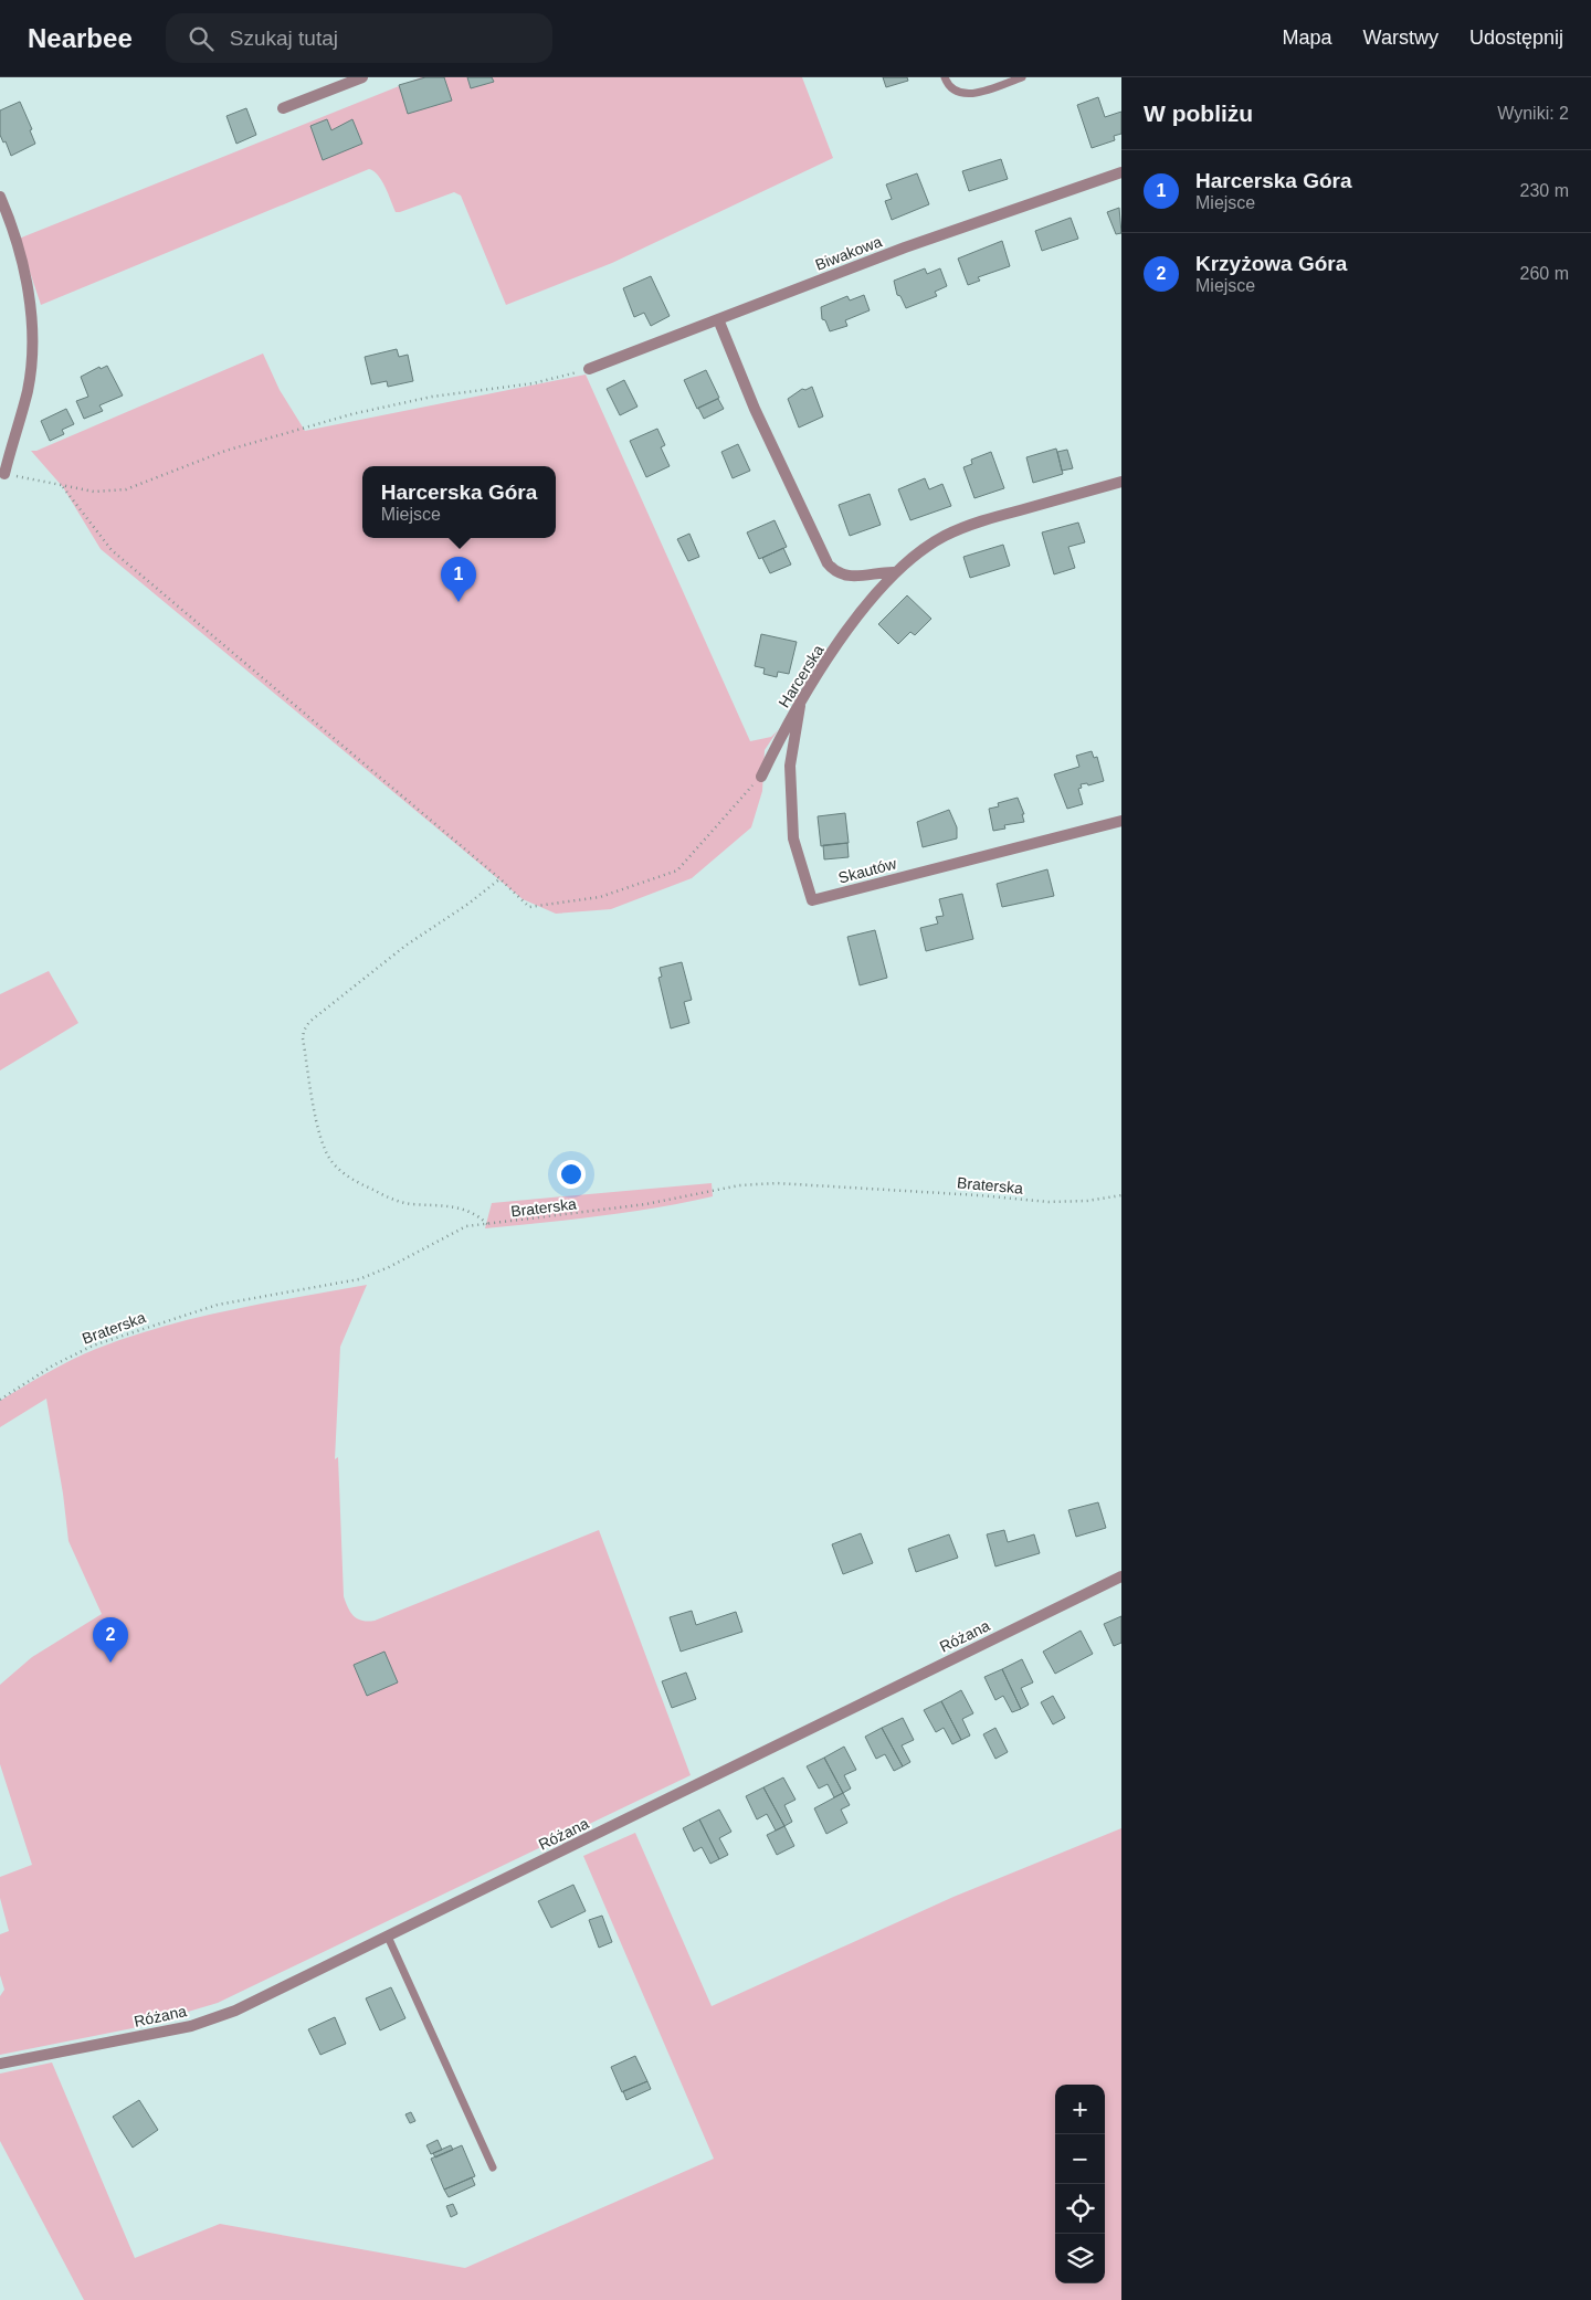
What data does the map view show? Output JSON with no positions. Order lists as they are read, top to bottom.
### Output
{
  "streets": {
    "street": [
      "Biwakowa",
      "Harcerska",
      "Skautów",
      "Różana"
    ],
    "path": ["Braterska"]
  },
  "crossings": [
    ["Harcerska", "Skautów"]
  ],
  "page": {
    "header": "Nearbee",
    "search": "Szukaj tutaj",
    "nav": ["Mapa", "Warstwy", "Udostępnij"],
    "heading": ["W pobliżu", "Wyniki: 2"],
    "list": [
      {
        "mark": "1",
        "name": "Harcerska Góra",
        "note": "Miejsce",
        "value": "230 m"
      },
      {
        "mark": "2",
        "name": "Krzyżowa Góra",
        "note": "Miejsce",
        "value": "260 m"
      }
    ],
    "popup": ["Harcerska Góra", "Miejsce"],
    "pins": ["1", "2"],
    "map_buttons": ["+", "−"]
  }
}
